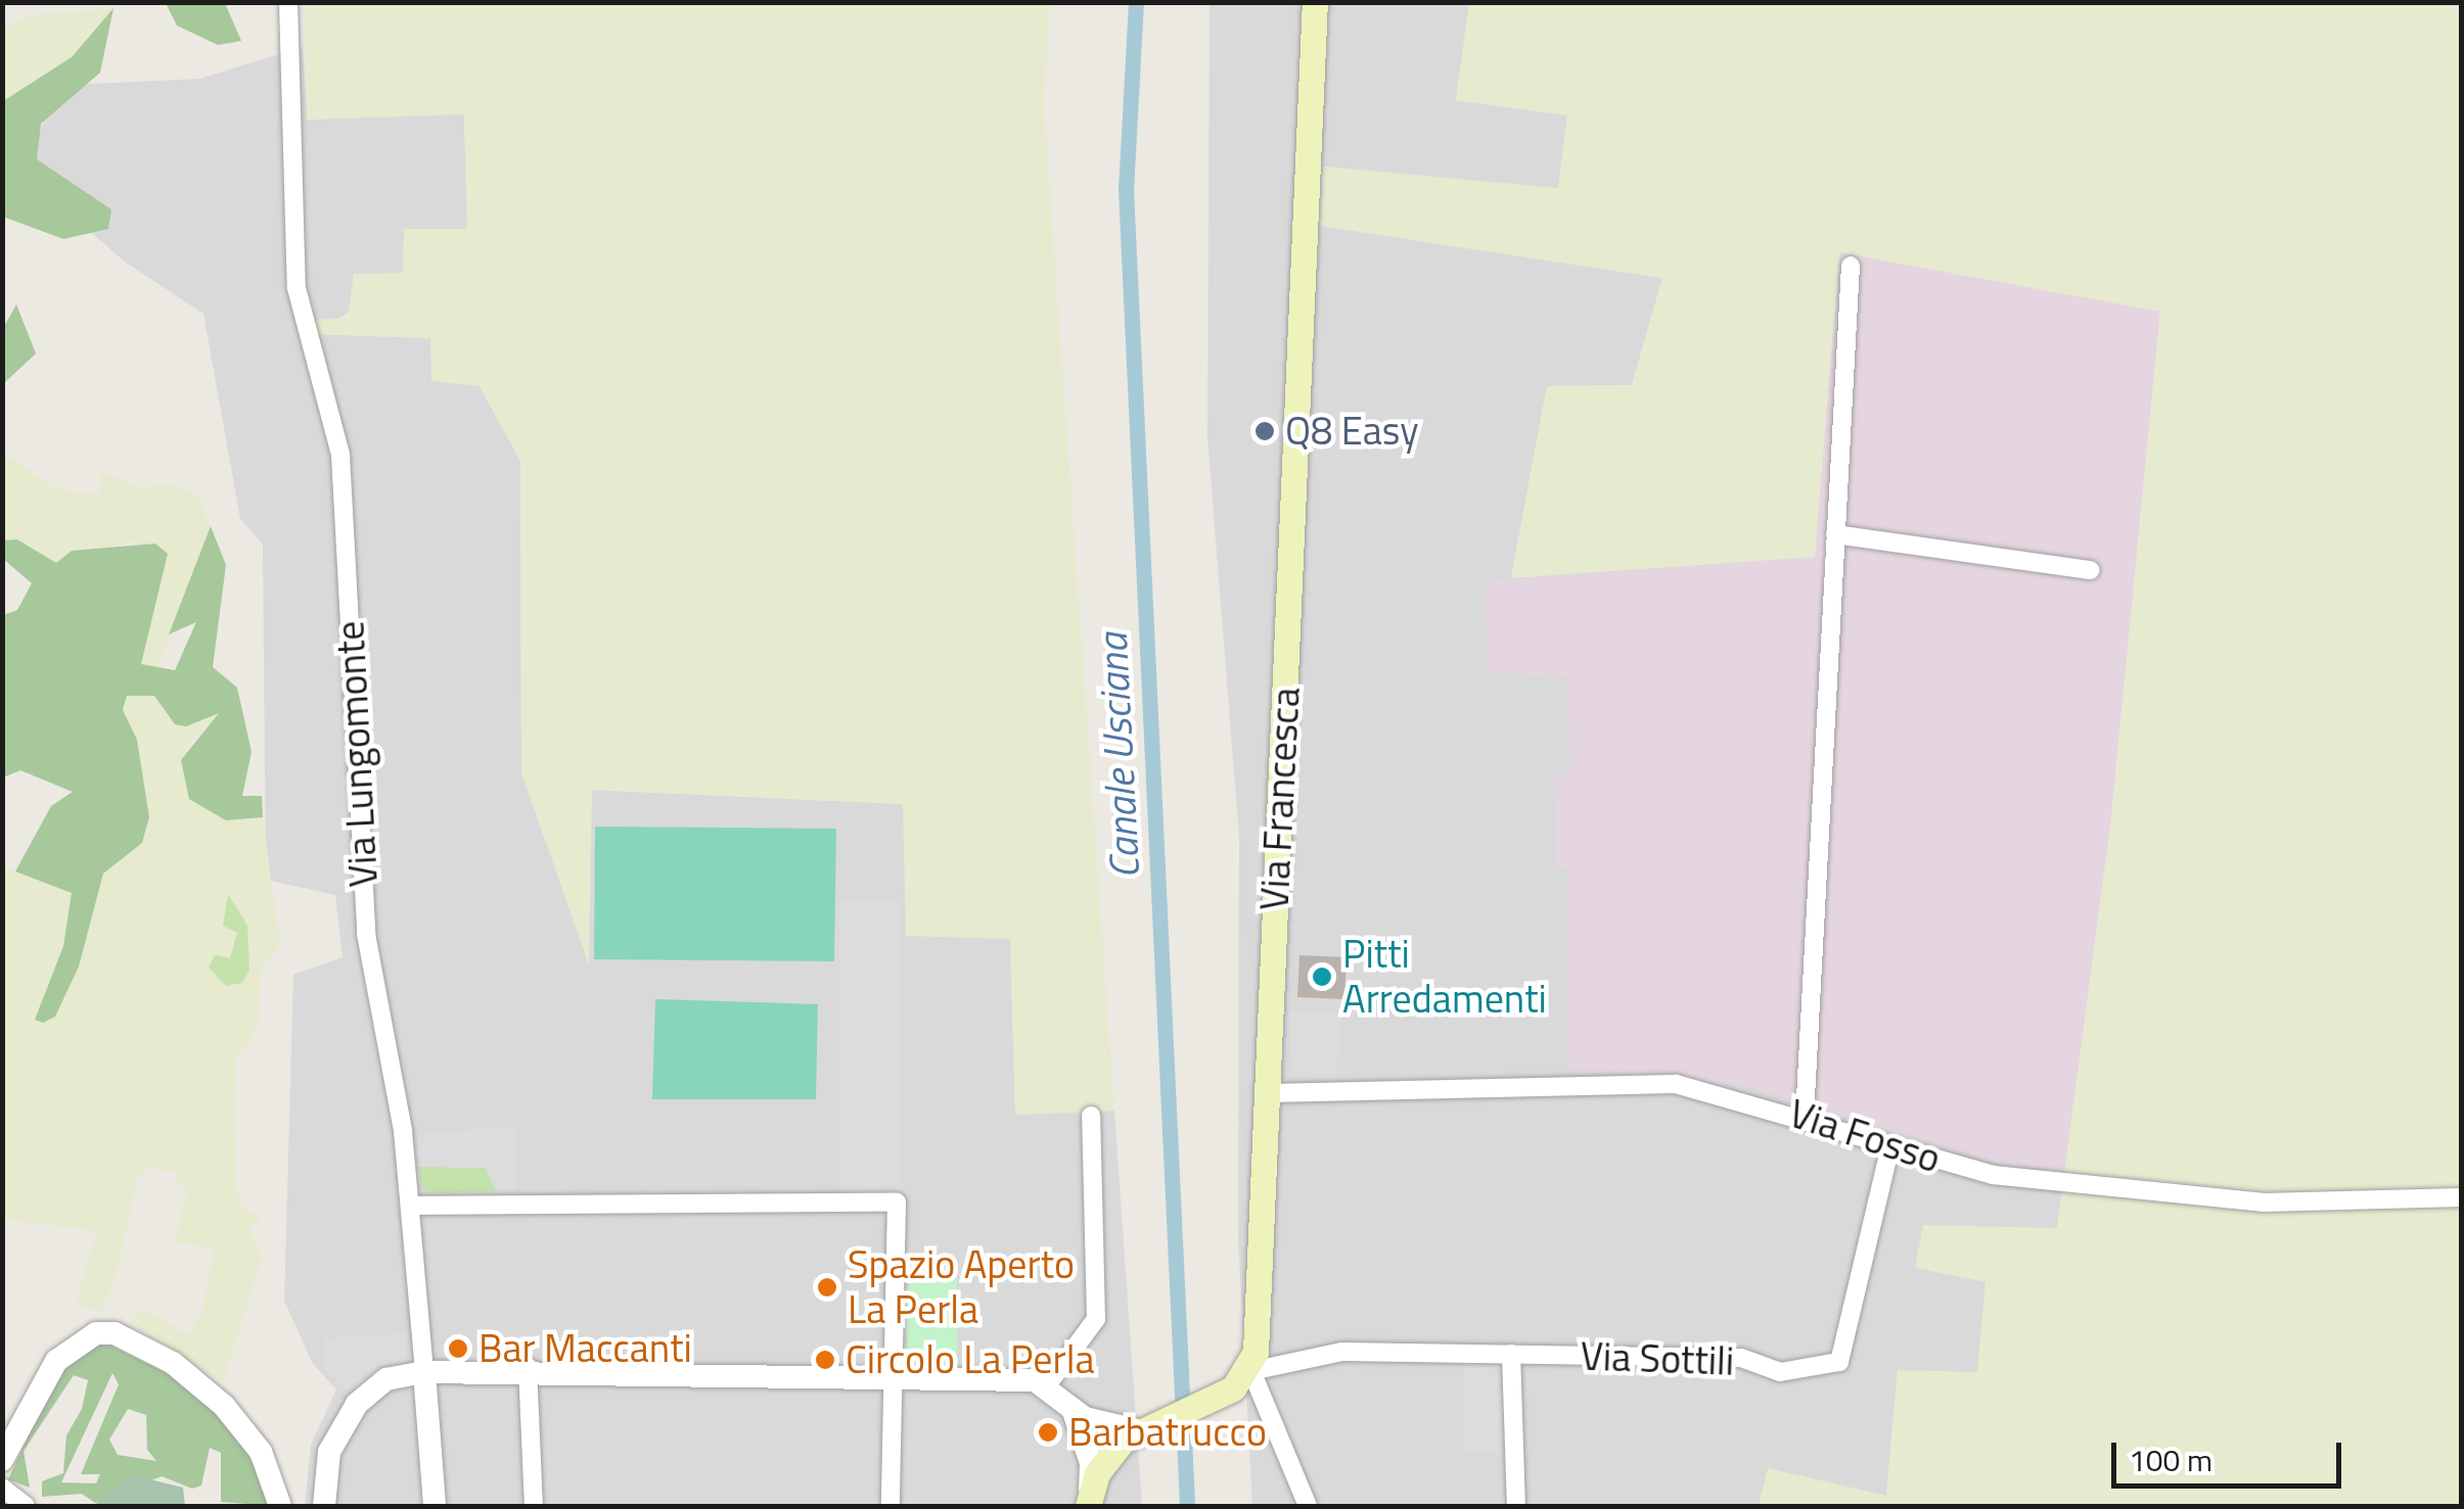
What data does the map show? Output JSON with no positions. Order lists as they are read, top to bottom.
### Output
{
  "streets": {
    "main road": ["Via Francesca"],
    "street": ["Via Lungomonte", "Via Fosso", "Via Sottili"]
  },
  "crossings": [
    ["Via Francesca", "Via Fosso"],
    ["Via Francesca", "Via Sottili"],
    ["Via Fosso", "Via Sottili"]
  ],
  "water": ["Canale Usciana"],
  "places": [
    "Q8 Easy",
    "Pitti Arredamenti",
    "Spazio Aperto La Perla",
    "Bar Maccanti",
    "Circolo La Perla",
    "Barbatrucco"
  ],
  "scale_bar": "100 m"
}
